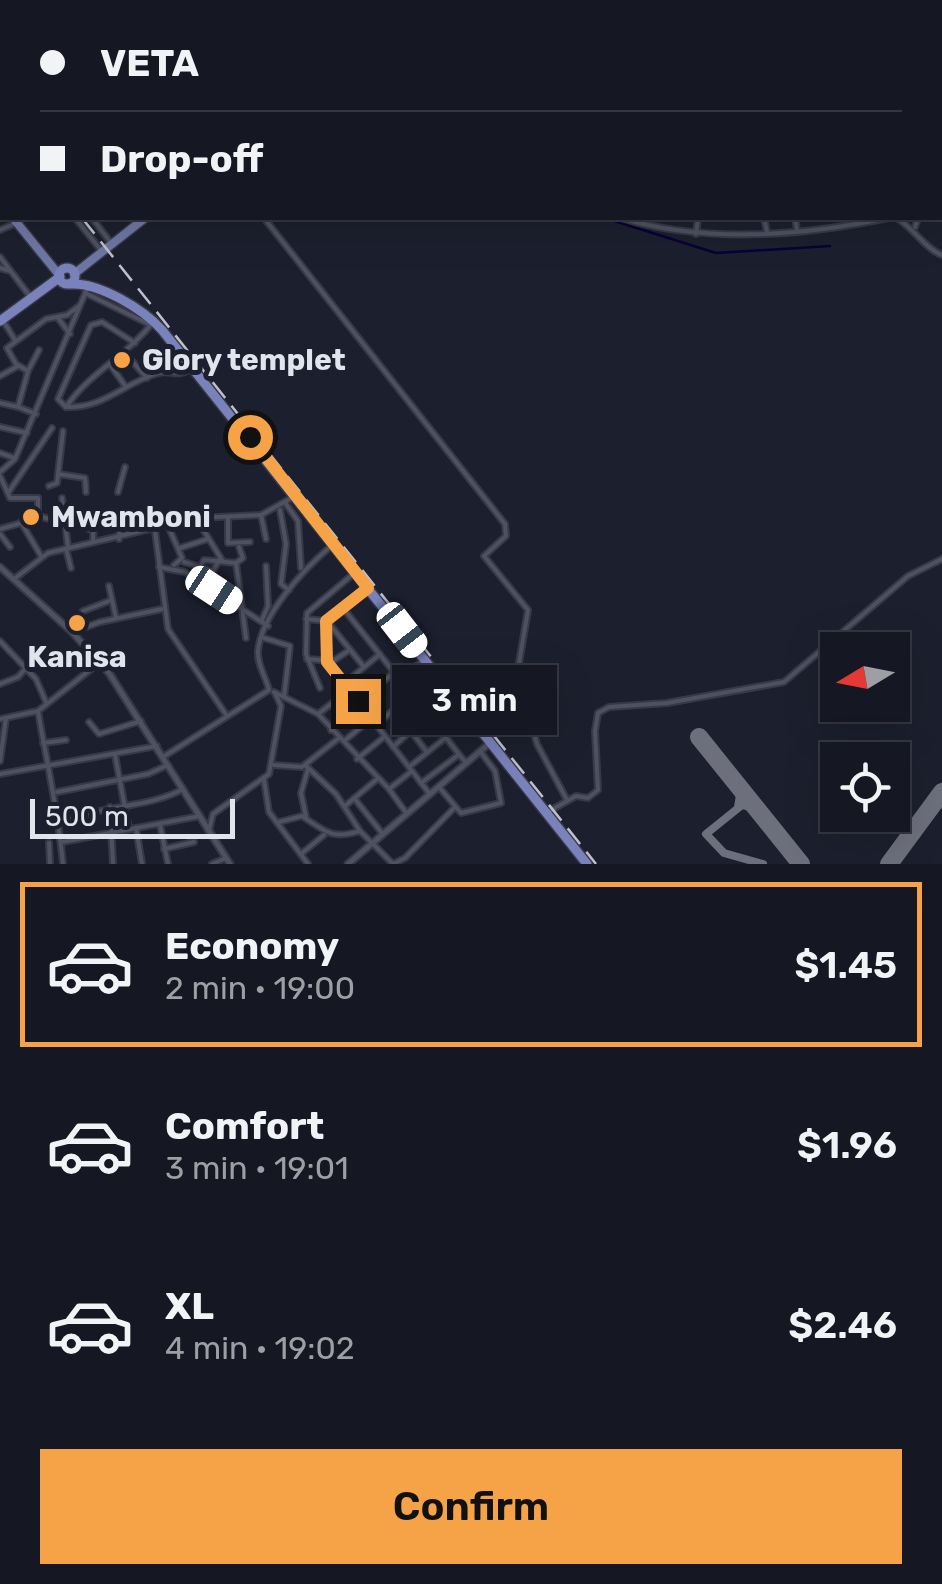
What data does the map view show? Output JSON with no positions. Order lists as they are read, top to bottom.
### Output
{
  "places": ["Glory templet", "Mwamboni", "Kanisa"],
  "scale_bar": "500 m",
  "north": "left",
  "page": {
    "banner": ["VETA", "Drop-off"],
    "bubble": "3 min",
    "scale": "500 m",
    "list": [
      {
        "name": "Economy",
        "note": "2 min · 19:00",
        "value": "$1.45"
      },
      {
        "name": "Comfort",
        "note": "3 min · 19:01",
        "value": "$1.96"
      },
      {
        "name": "XL",
        "note": "4 min · 19:02",
        "value": "$2.46"
      }
    ],
    "buttons": "Confirm"
  }
}
